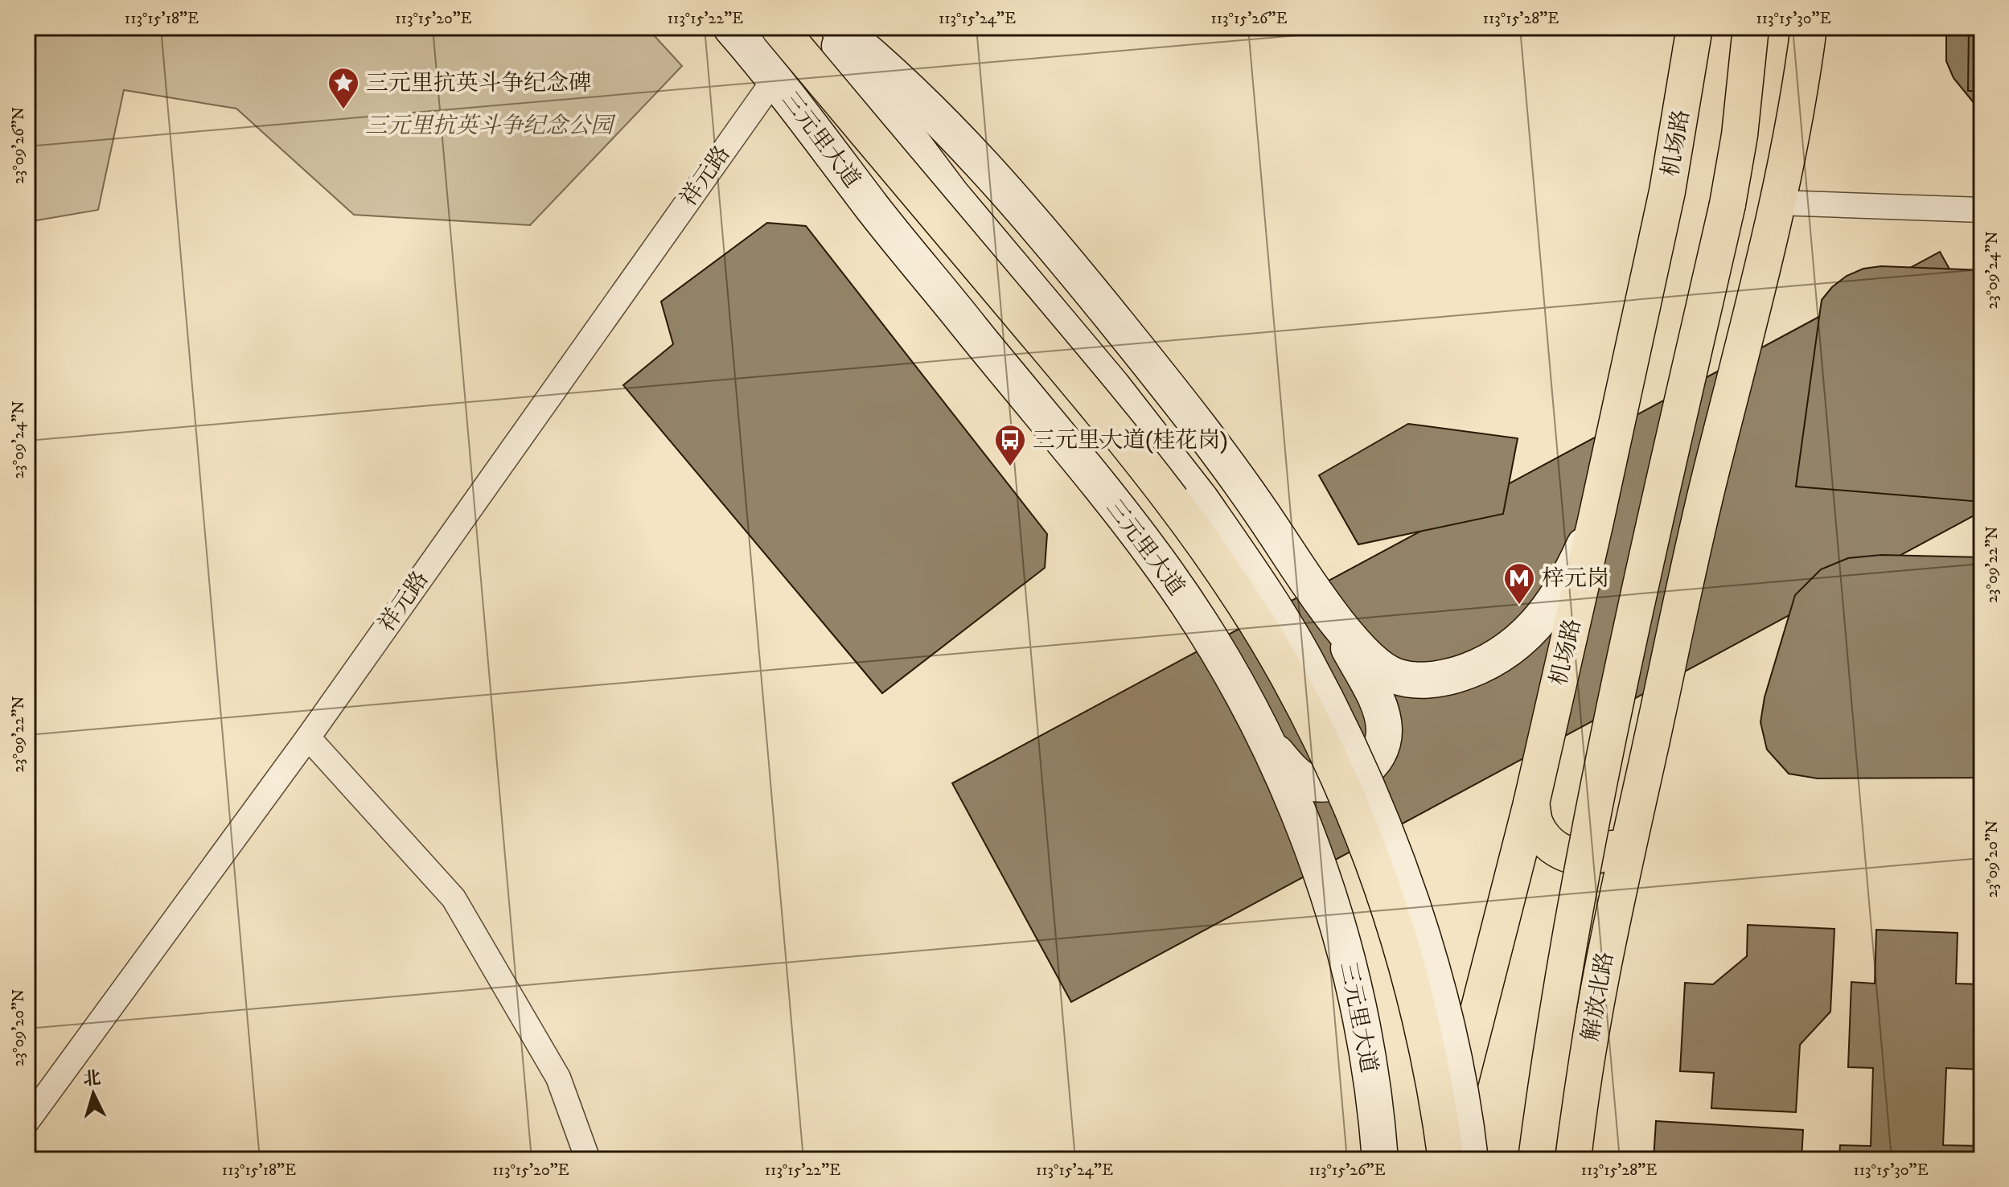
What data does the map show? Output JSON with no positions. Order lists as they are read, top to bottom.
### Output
{
  "streets": {
    "highway": ["机场路", "解放北路"],
    "main road": ["三元里大道"],
    "street": ["祥元路"]
  },
  "crossings": [
    ["三元里大道", "祥元路"]
  ],
  "parks": ["三元里抗英斗争纪念公园"],
  "places": {
    "place": ["三元里抗英斗争纪念碑"],
    "bus stop": ["三元里大道(桂花岗)"],
    "metro station": ["梓元岗"]
  },
  "north": "top",
  "coordinates": [
    "113°15'18\"E",
    "113°15'20\"E",
    "113°15'22\"E",
    "113°15'24\"E",
    "113°15'26\"E",
    "113°15'28\"E",
    "113°15'30\"E",
    "23°09'26\"N",
    "23°09'24\"N",
    "23°09'22\"N",
    "23°09'20\"N"
  ]
}
